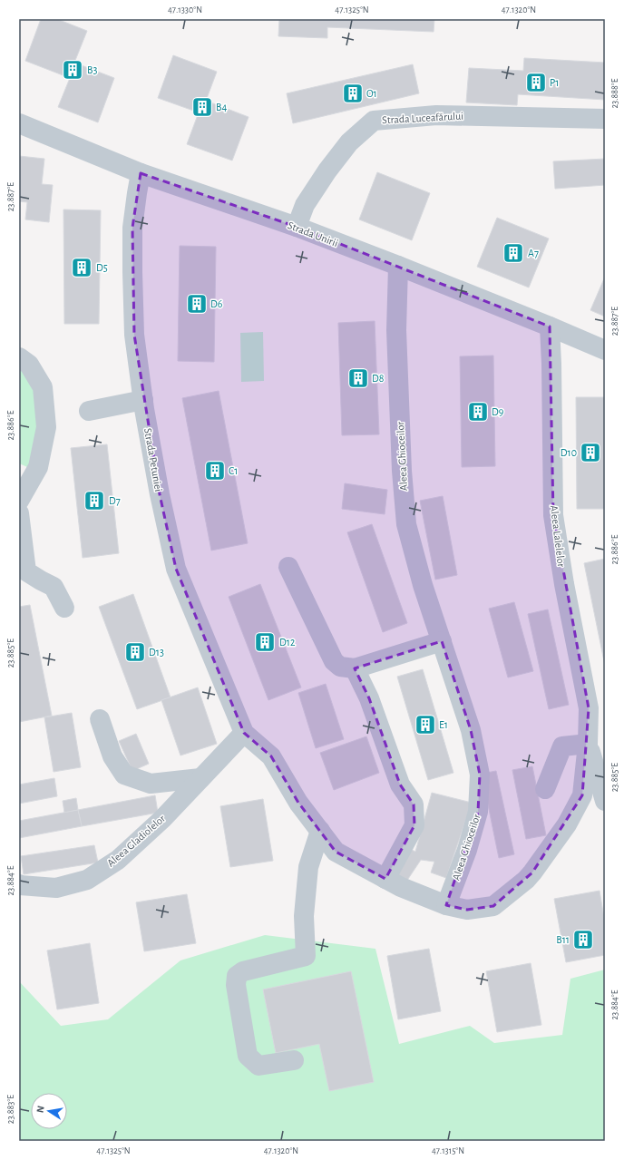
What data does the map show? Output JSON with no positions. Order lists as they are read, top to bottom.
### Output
{
  "streets": {
    "street": [
      "Strada Luceafărului",
      "Strada Unirii",
      "Aleea Ghioceilor",
      "Strada Petuniei",
      "Aleea Lalelelor",
      "Aleea Gladiolelor"
    ]
  },
  "crossings": [
    ["Strada Luceafărului", "Strada Unirii"],
    ["Strada Unirii", "Aleea Ghioceilor"],
    ["Strada Unirii", "Strada Petuniei"],
    ["Strada Unirii", "Aleea Lalelelor"],
    ["Strada Petuniei", "Aleea Gladiolelor"]
  ],
  "places": {
    "building": [
      "B3",
      "P1",
      "O1",
      "B4",
      "A7",
      "D5",
      "D6",
      "D8",
      "D9",
      "D10",
      "C1",
      "D7",
      "D12",
      "D13",
      "E1",
      "B11"
    ]
  },
  "north": "left",
  "coordinates": [
    "47.1330°N",
    "47.1325°N",
    "47.1320°N",
    "23.888°E",
    "23.887°E",
    "23.886°E",
    "23.885°E",
    "23.884°E",
    "23.883°E",
    "47.1315°N"
  ]
}
